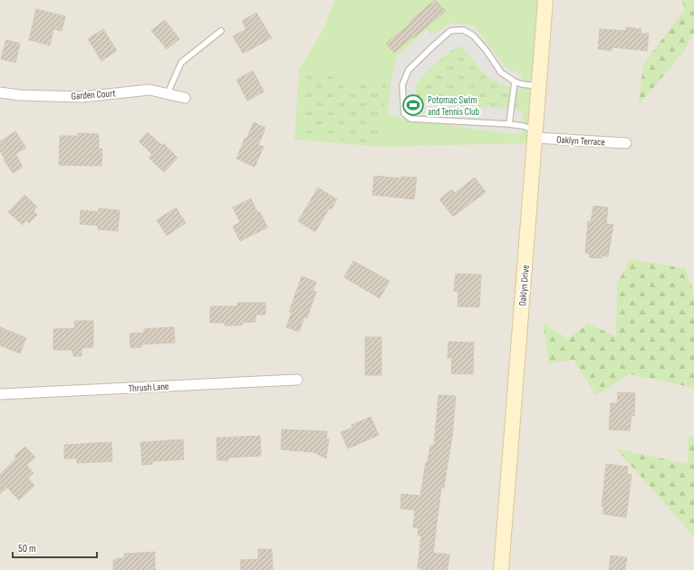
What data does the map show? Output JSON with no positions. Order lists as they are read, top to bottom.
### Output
{
  "streets": {
    "street": [
      "Garden Court",
      "Oaklyn Terrace",
      "Oaklyn Drive",
      "Thrush Lane"
    ]
  },
  "crossings": [
    ["Oaklyn Terrace", "Oaklyn Drive"]
  ],
  "places": {
    "sports": ["Potomac Swim and Tennis Club"]
  },
  "scale_bar": "50 m"
}
